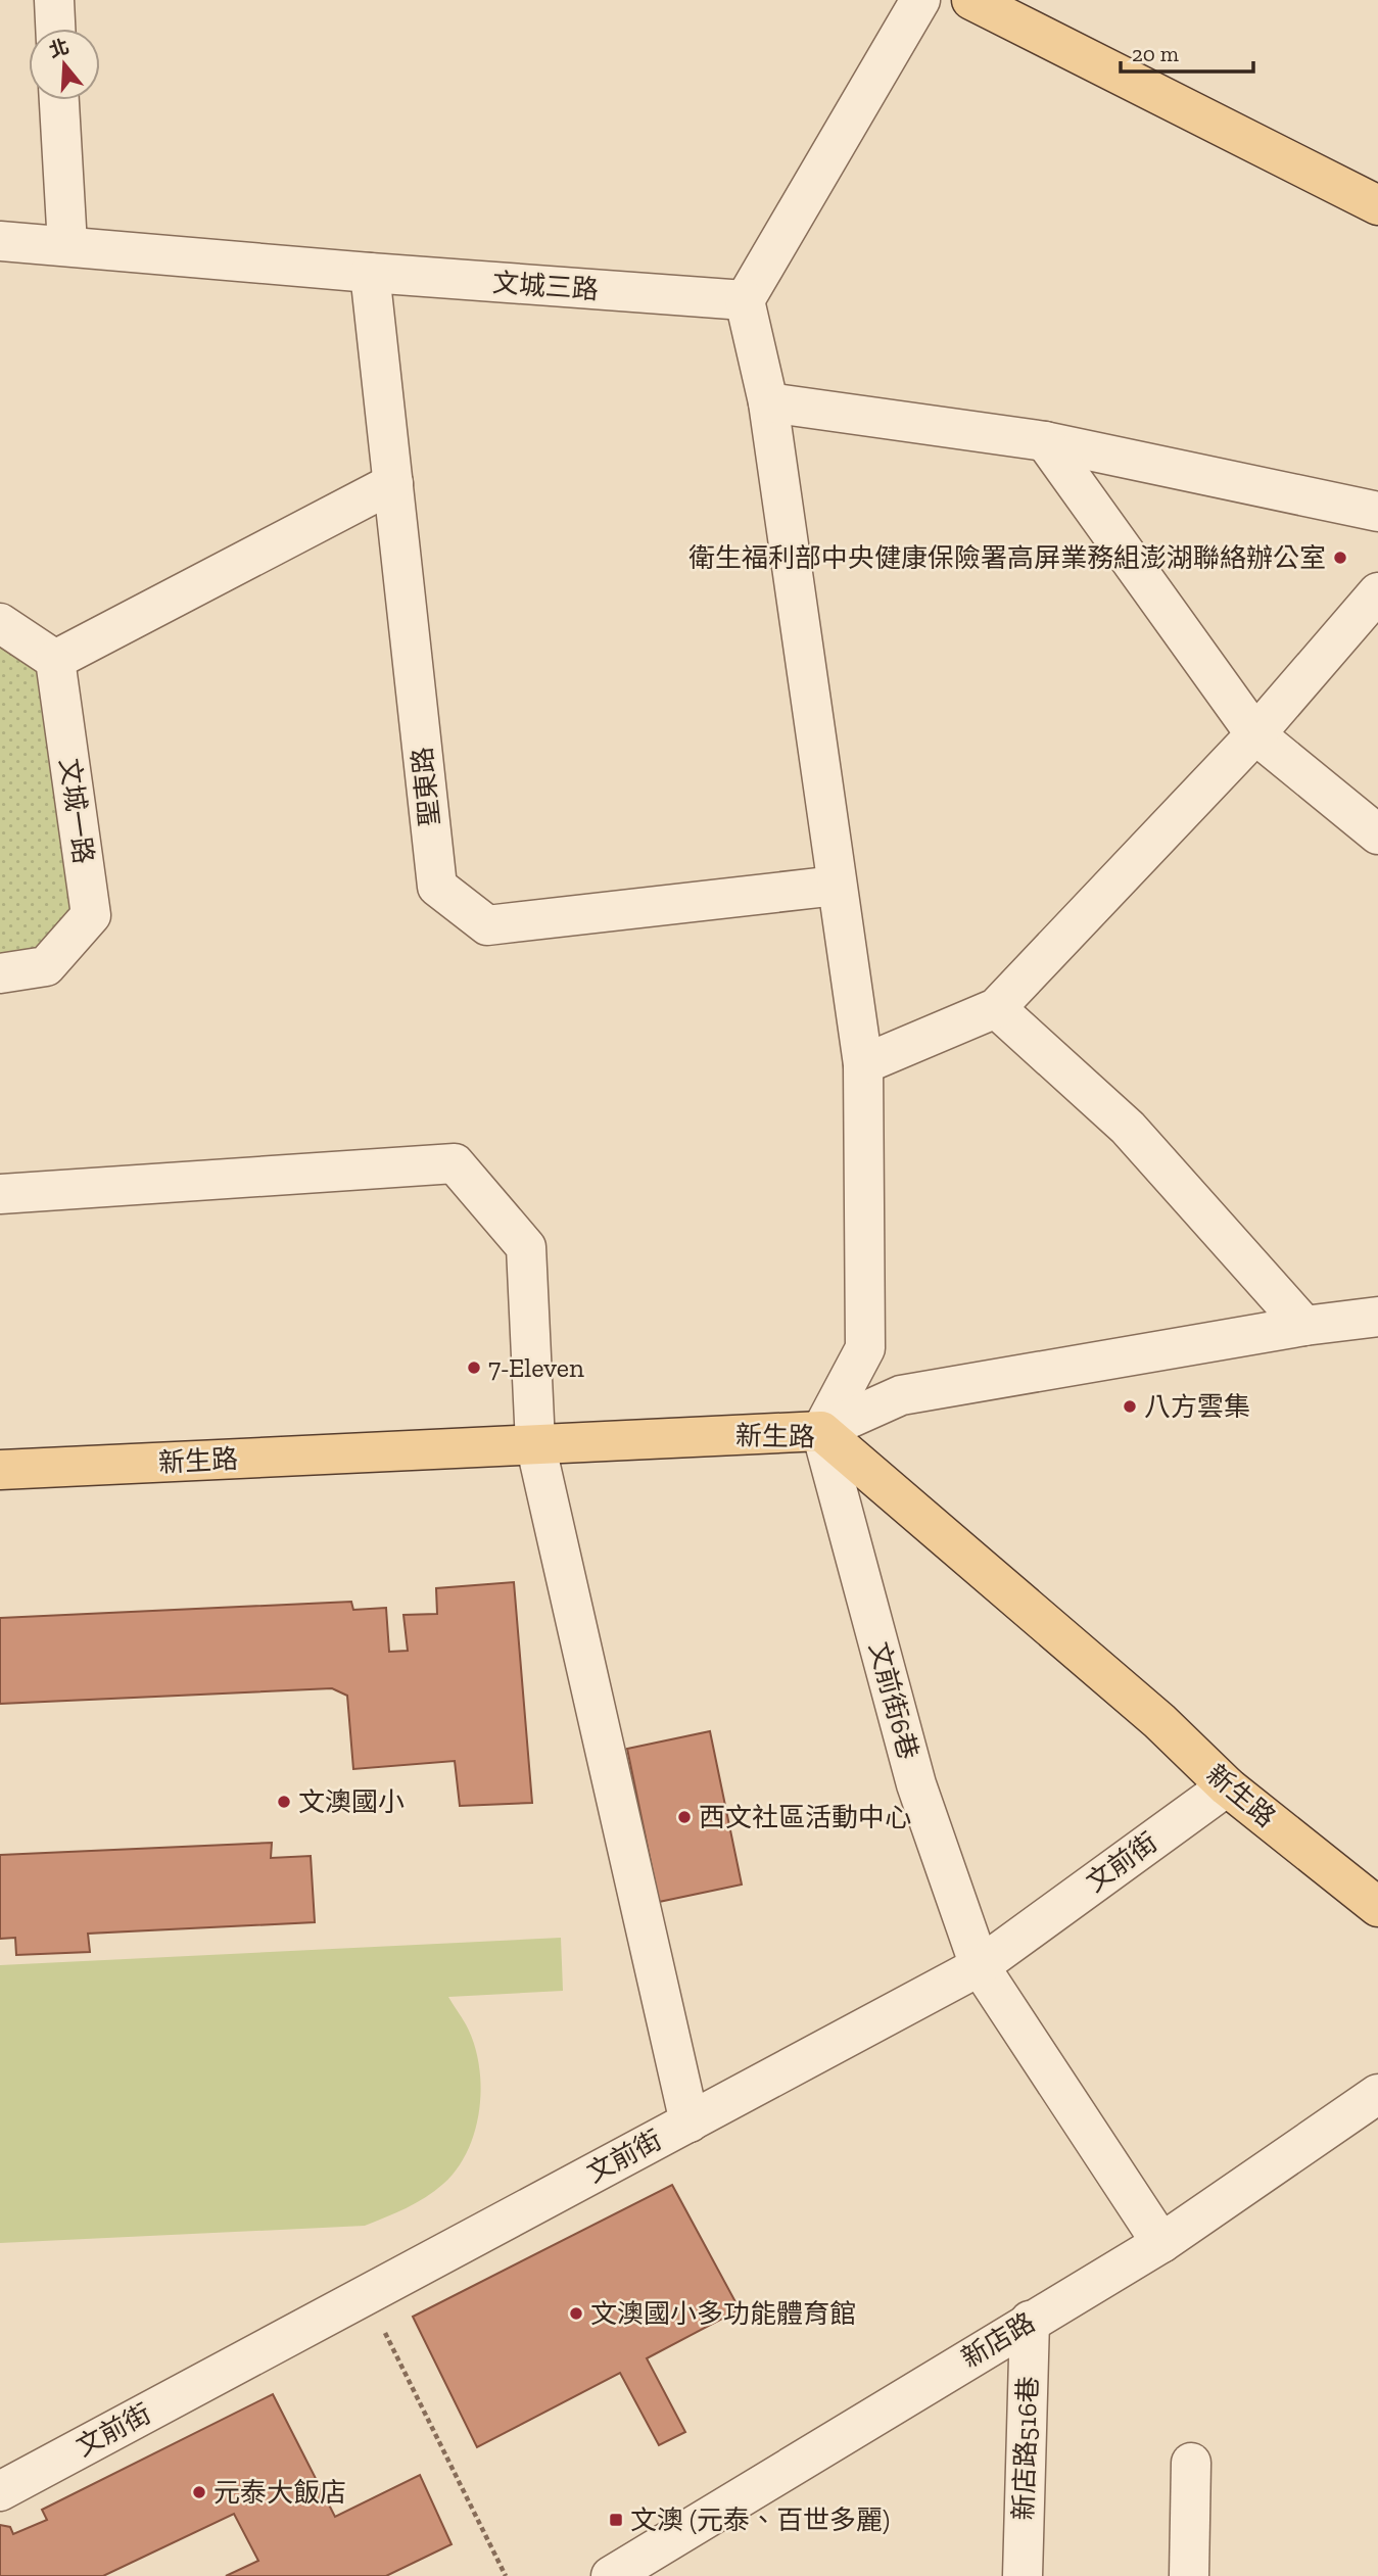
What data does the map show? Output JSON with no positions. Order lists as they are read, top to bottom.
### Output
{
  "streets": {
    "main road": ["新生路"],
    "street": [
      "文城三路",
      "聖東路",
      "文城一路",
      "文前街6巷",
      "文前街",
      "新店路",
      "新店路516巷"
    ]
  },
  "crossings": [
    ["文城三路", "聖東路"],
    ["新生路", "文前街6巷"],
    ["新生路", "文前街"],
    ["文前街6巷", "文前街"],
    ["文前街6巷", "新店路"],
    ["新店路", "新店路516巷"]
  ],
  "places": {
    "other": [
      "衛生福利部中央健康保險署高屏業務組澎湖聯絡辦公室",
      "7-Eleven",
      "八方雲集",
      "文澳國小",
      "西文社區活動中心",
      "文澳國小多功能體育館",
      "元泰大飯店"
    ],
    "transit": ["文澳 (元泰、百世多麗)"]
  },
  "scale_bar": "20 m",
  "north": "top"
}
